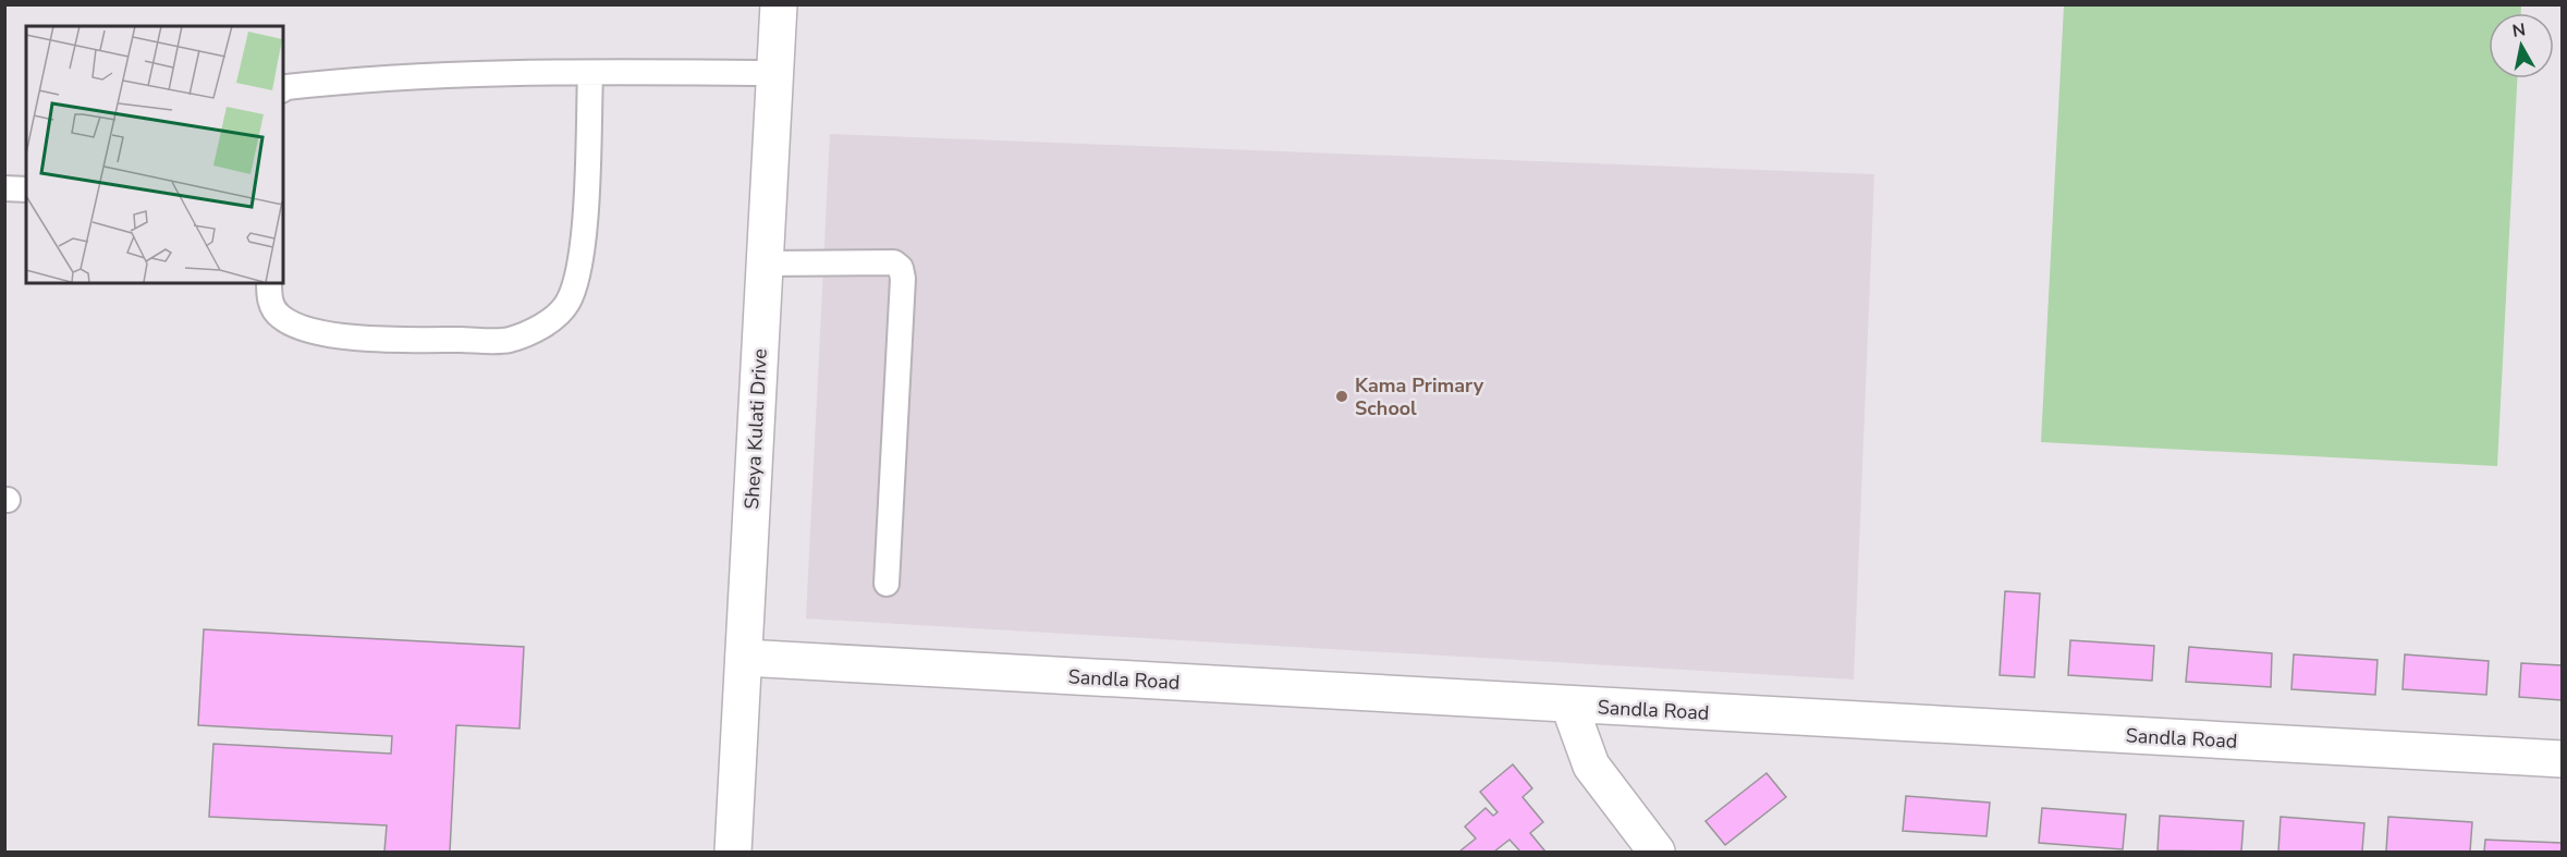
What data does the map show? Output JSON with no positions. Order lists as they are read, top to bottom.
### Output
{
  "streets": {
    "street": ["Sheya Kulati Drive", "Sandla Road"]
  },
  "crossings": [
    ["Sheya Kulati Drive", "Sandla Road"]
  ],
  "places": ["Kama Primary School"],
  "north": "top"
}
